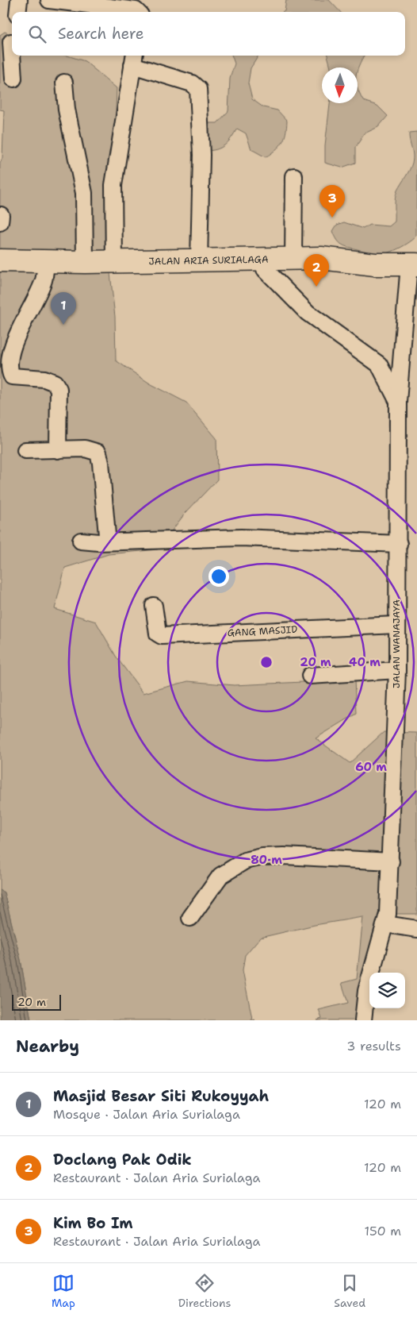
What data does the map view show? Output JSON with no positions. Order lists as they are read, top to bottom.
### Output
{
  "streets": {
    "main road": ["JALAN ARIA SURIALAGA"],
    "street": ["GANG MASJID", "JALAN WANAJAYA"]
  },
  "crossings": [
    ["JALAN ARIA SURIALAGA", "JALAN WANAJAYA"],
    ["GANG MASJID", "JALAN WANAJAYA"]
  ],
  "scale_bar": "20 m",
  "north": "bottom",
  "page": {
    "search": "Search here",
    "pins": ["3", "2", "1"],
    "scale": "20 m",
    "heading": ["Nearby", "3 results"],
    "list": [
      {
        "mark": "1",
        "name": "Masjid Besar Siti Rukoyyah",
        "note": "Mosque · Jalan Aria Surialaga",
        "value": "120 m"
      },
      {
        "mark": "2",
        "name": "Doclang Pak Odik",
        "note": "Restaurant · Jalan Aria Surialaga",
        "value": "120 m"
      },
      {
        "mark": "3",
        "name": "Kim Bo Im",
        "note": "Restaurant · Jalan Aria Surialaga",
        "value": "150 m"
      }
    ],
    "nav": ["Map", "Directions", "Saved"]
  },
  "rings": [
    "20 m",
    "40 m",
    "60 m",
    "80 m"
  ]
}
